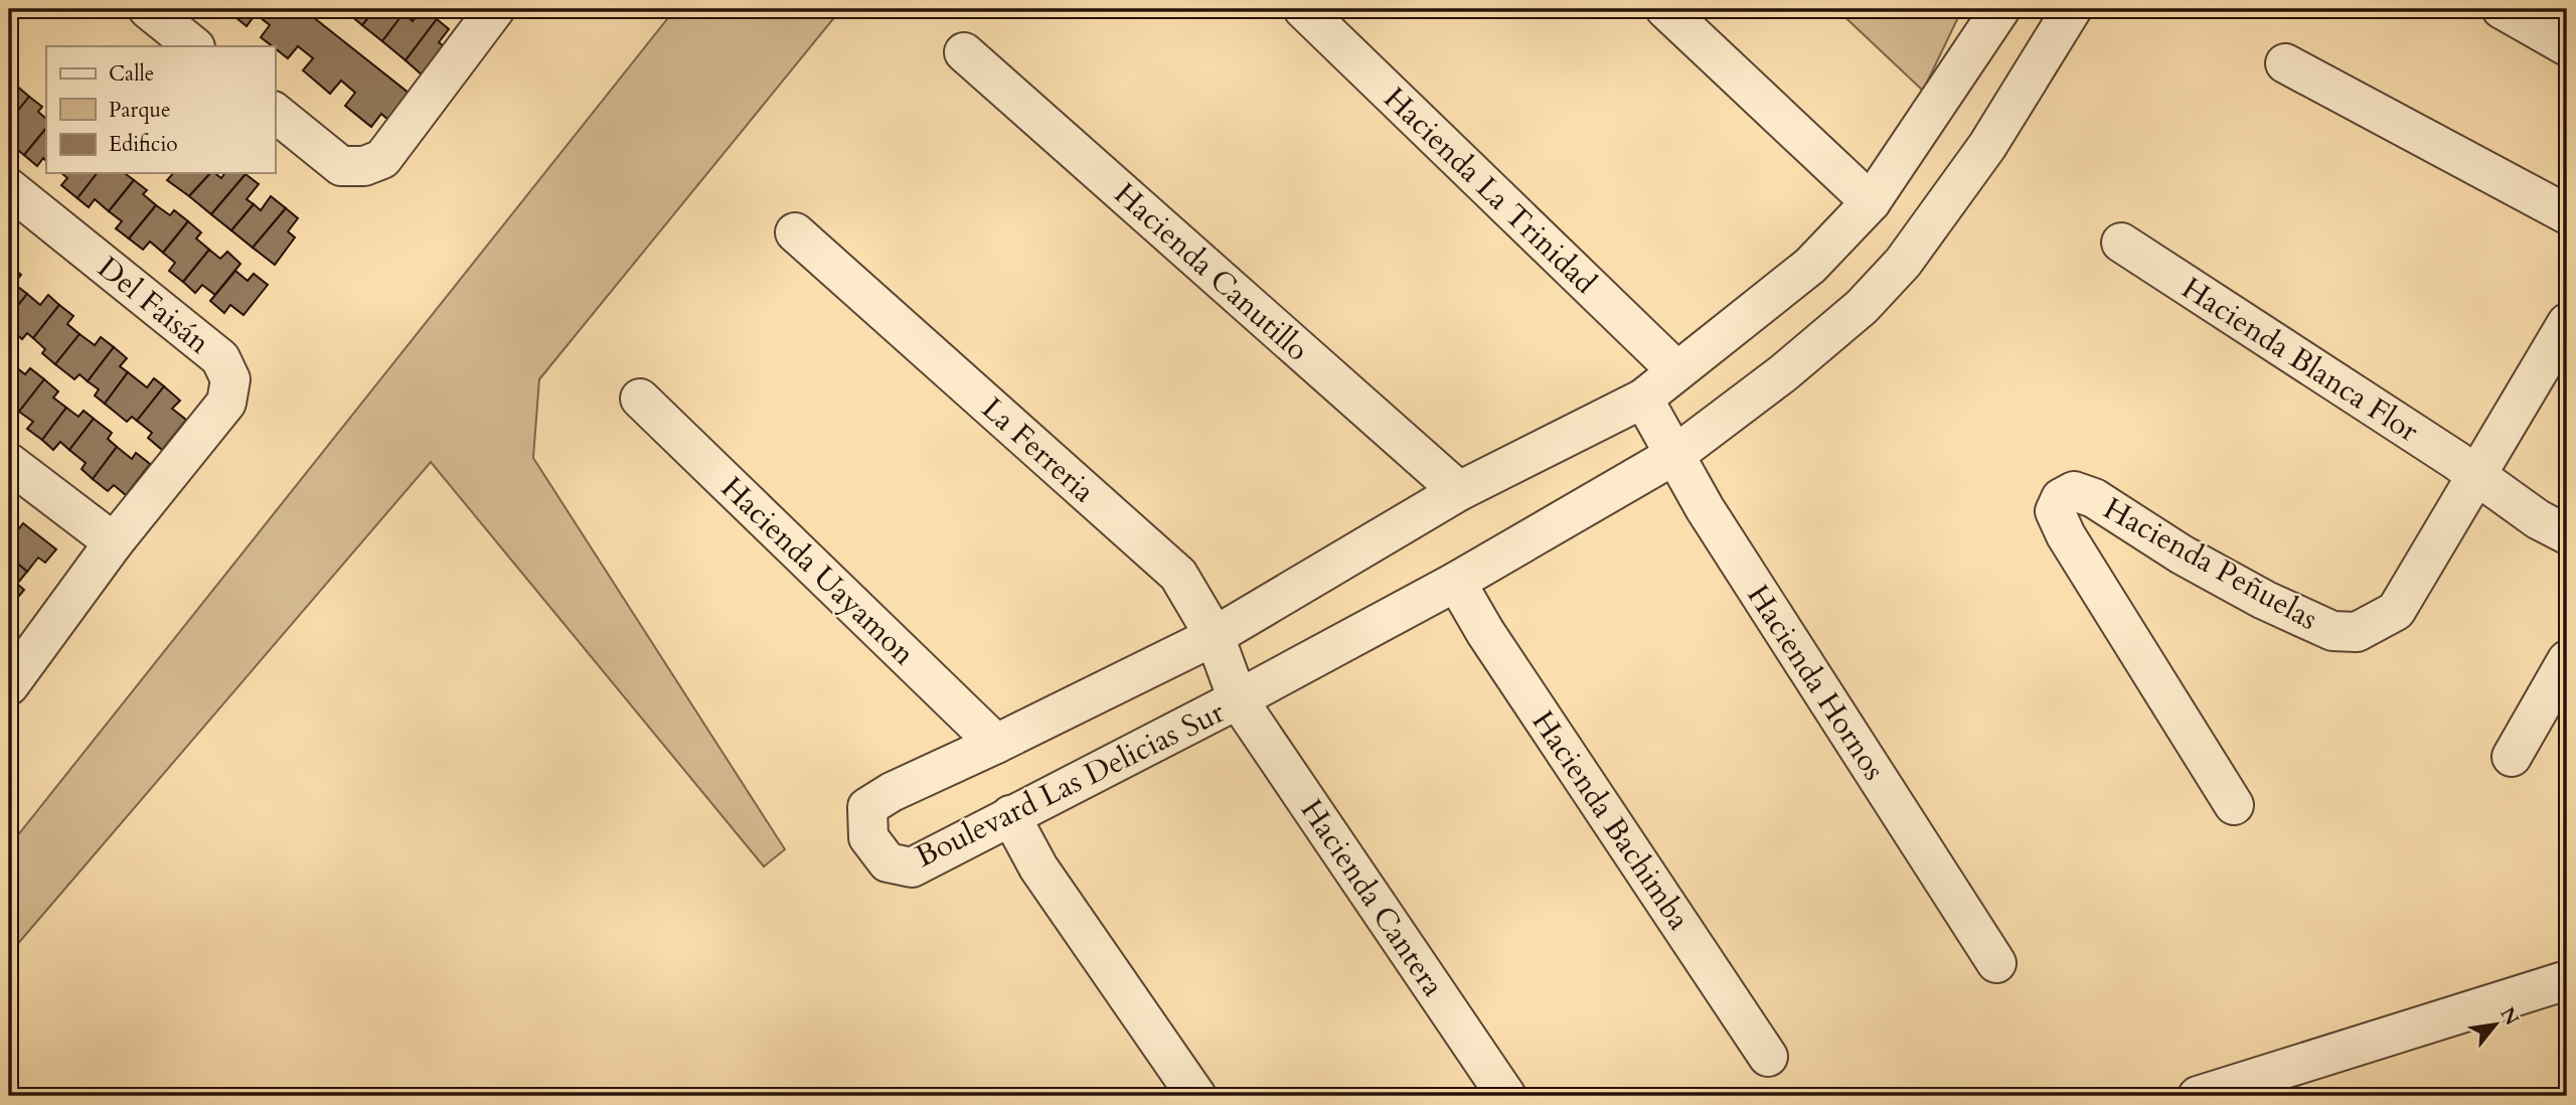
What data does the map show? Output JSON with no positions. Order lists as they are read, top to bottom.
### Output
{
  "streets": {
    "street": [
      "Hacienda La Trinidad",
      "Hacienda Canutillo",
      "Del Faisán",
      "Hacienda Blanca Flor",
      "La Ferreria",
      "Hacienda Peñuelas",
      "Hacienda Uayamon",
      "Hacienda Hornos",
      "Boulevard Las Delicias Sur",
      "Hacienda Bachimba",
      "Hacienda Cantera"
    ]
  },
  "crossings": [
    ["Hacienda La Trinidad", "Boulevard Las Delicias Sur"],
    ["Hacienda Canutillo", "Boulevard Las Delicias Sur"],
    ["Hacienda Blanca Flor", "Hacienda Peñuelas"],
    ["La Ferreria", "Boulevard Las Delicias Sur"],
    ["La Ferreria", "Hacienda Cantera"],
    ["Hacienda Uayamon", "Boulevard Las Delicias Sur"],
    ["Hacienda Hornos", "Boulevard Las Delicias Sur"],
    ["Boulevard Las Delicias Sur", "Hacienda Bachimba"],
    ["Boulevard Las Delicias Sur", "Hacienda Cantera"]
  ],
  "legend": ["Calle", "Parque", "Edificio"],
  "north": "top right"
}
